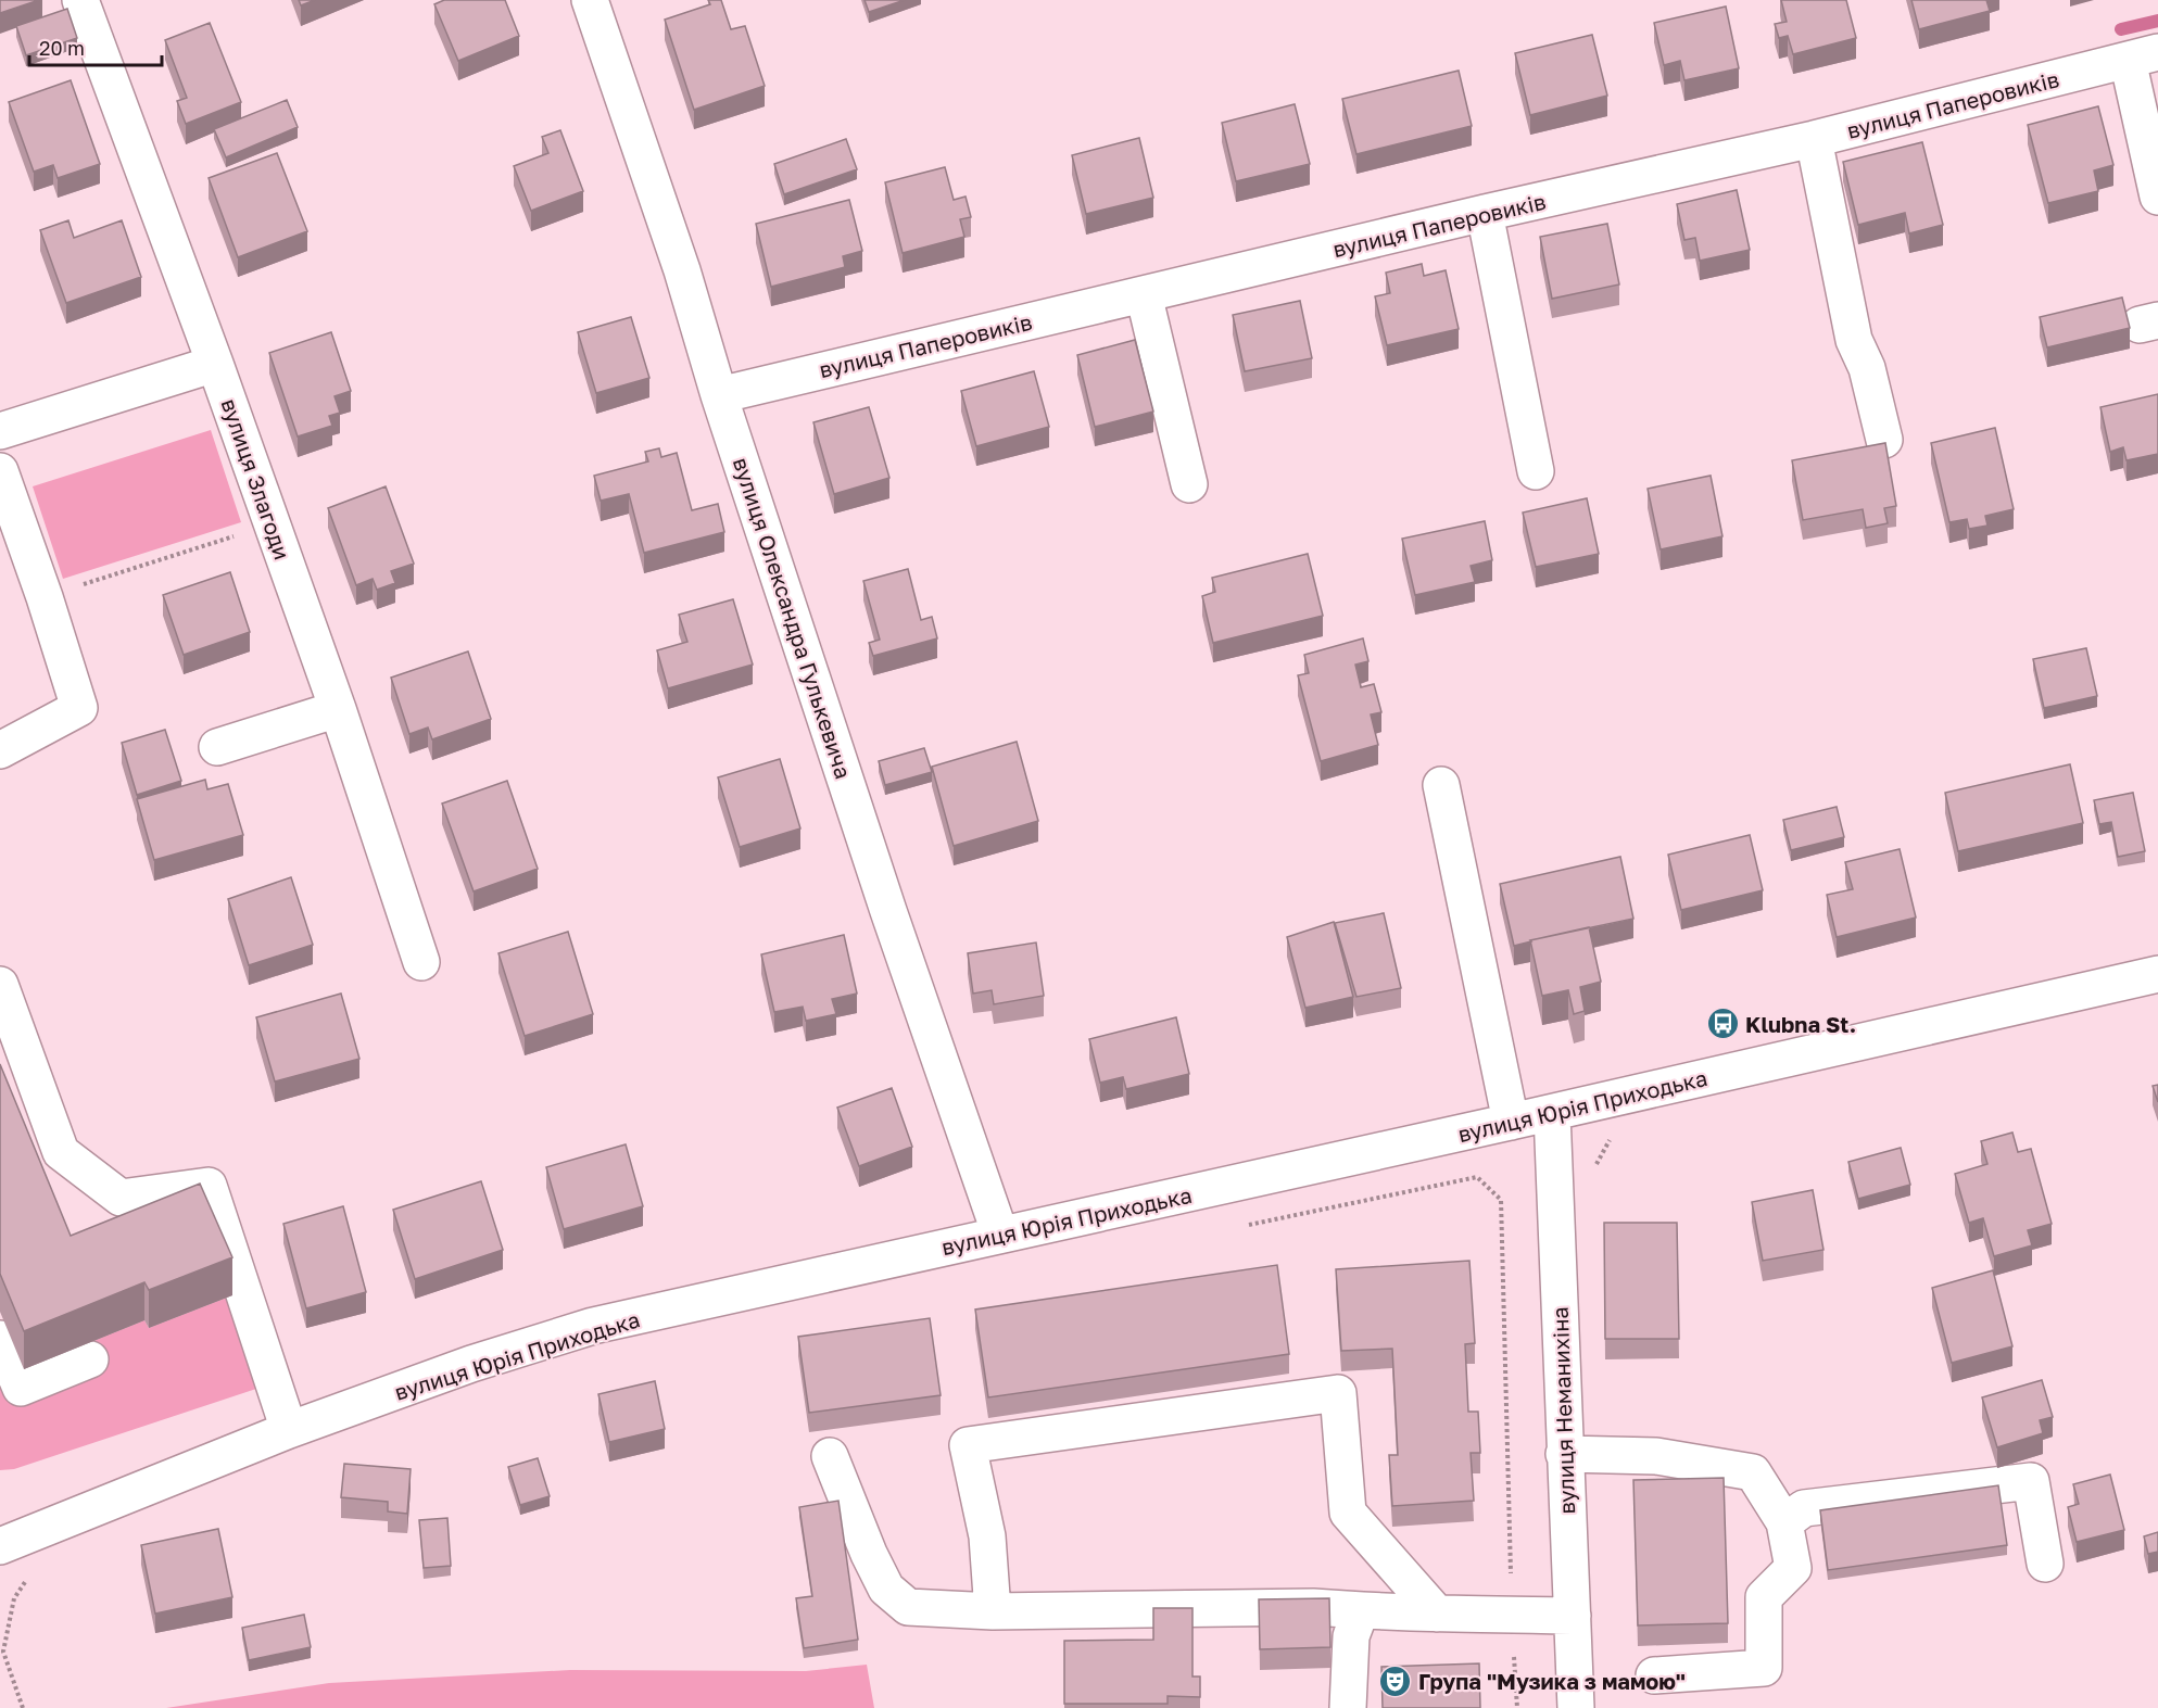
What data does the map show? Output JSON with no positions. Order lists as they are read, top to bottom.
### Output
{
  "streets": {
    "street": [
      "вулиця Паперовиків",
      "вулиця Злагоди",
      "вулиця Олександра Гулькевича",
      "вулиця Юрія Приходька",
      "вулиця Неманихіна"
    ]
  },
  "crossings": [
    ["вулиця Паперовиків", "вулиця Олександра Гулькевича"],
    ["вулиця Олександра Гулькевича", "вулиця Юрія Приходька"],
    ["вулиця Юрія Приходька", "вулиця Неманихіна"]
  ],
  "places": {
    "bus stop": ["Klubna St."],
    "theatre": ["Група \"Музика з мамою\""]
  },
  "scale_bar": "20 m"
}
